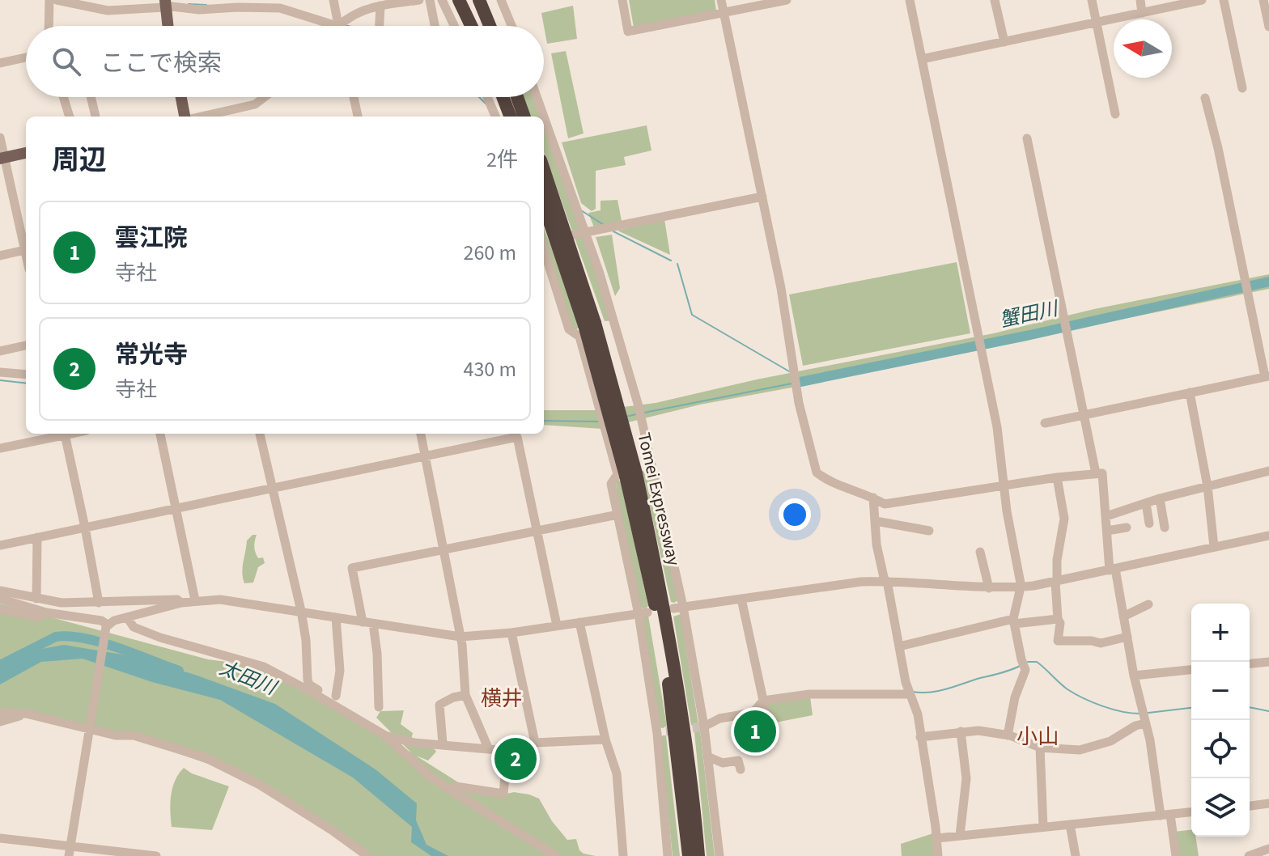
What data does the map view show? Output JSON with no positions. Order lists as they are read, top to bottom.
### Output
{
  "streets": {
    "highway": ["Tomei Expressway"]
  },
  "districts": ["横井", "小山"],
  "water": ["蟹田川", "太田川"],
  "north": "left",
  "page": {
    "search": "ここで検索",
    "heading": ["周辺", "2件"],
    "list": [
      {
        "mark": "1",
        "name": "雲江院",
        "note": "寺社",
        "value": "260 m"
      },
      {
        "mark": "2",
        "name": "常光寺",
        "note": "寺社",
        "value": "430 m"
      }
    ],
    "map_buttons": ["+", "−"],
    "pins": ["1", "2"]
  }
}
